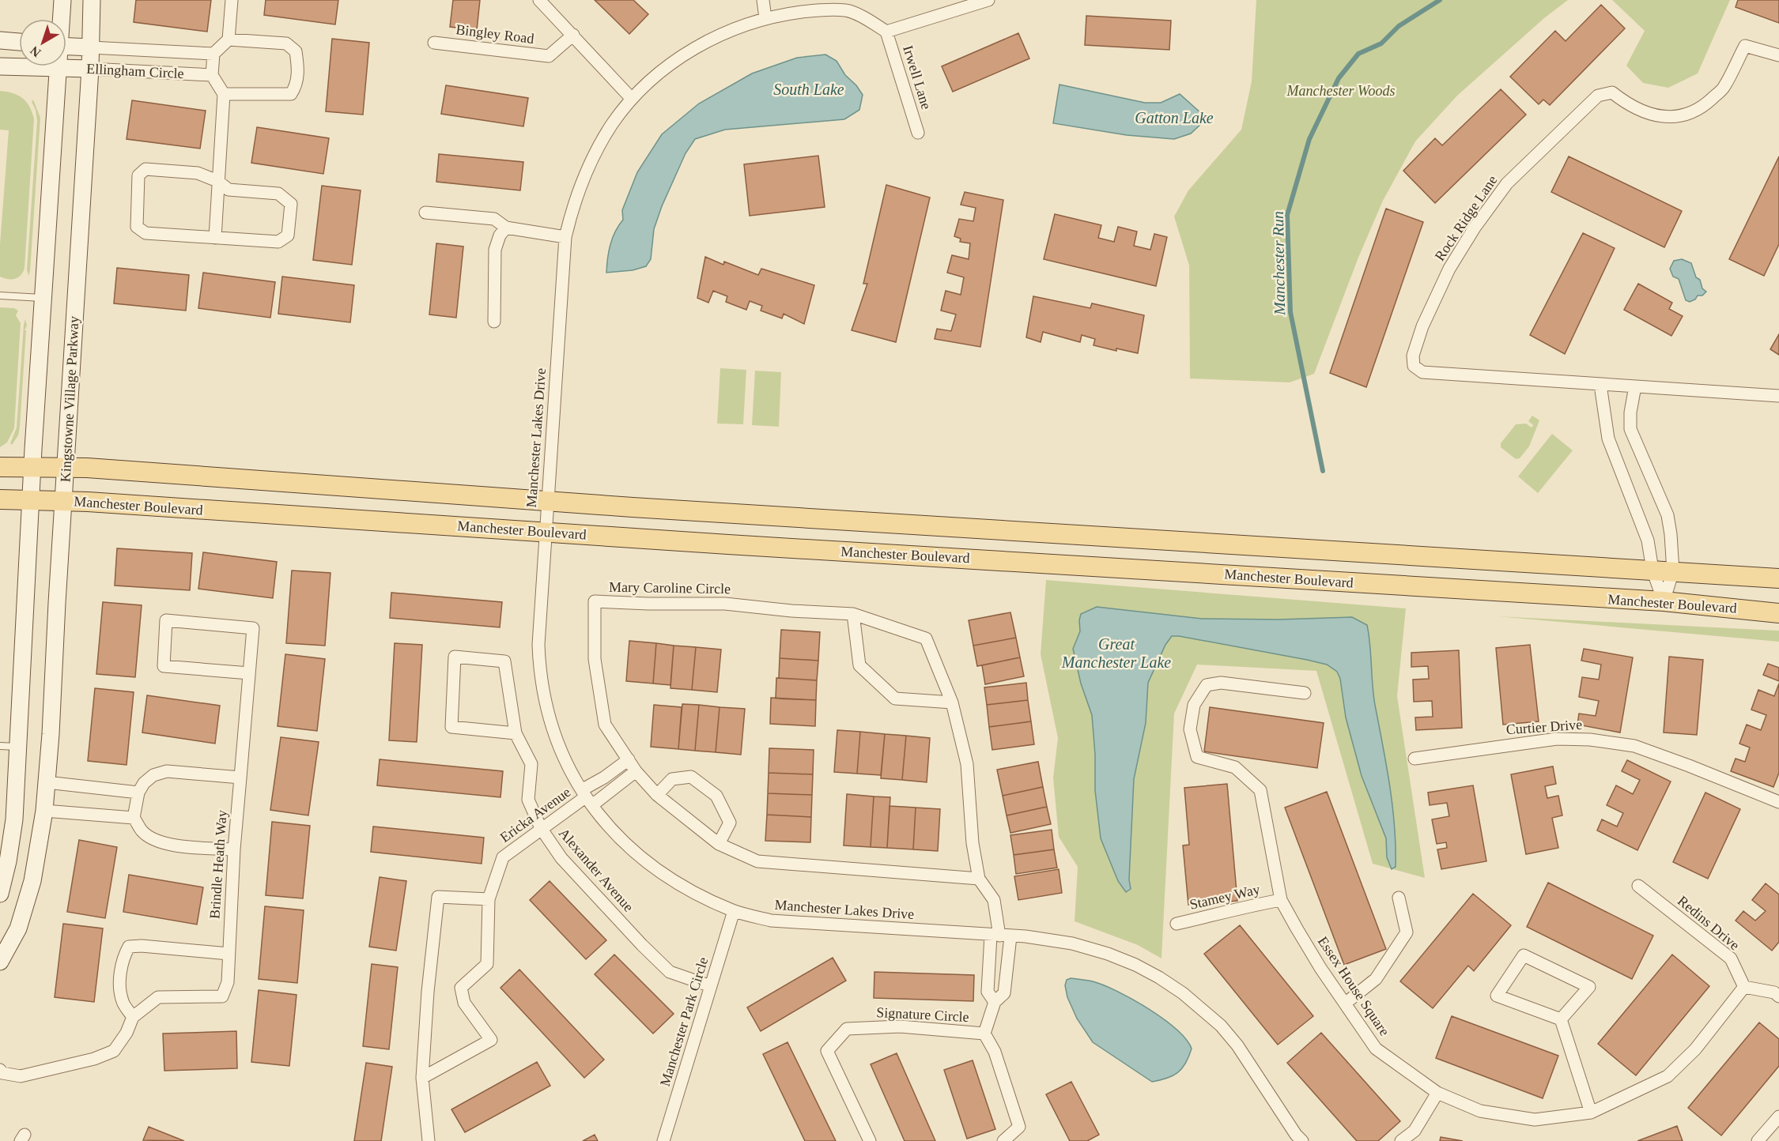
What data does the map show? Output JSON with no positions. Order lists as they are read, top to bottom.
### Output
{
  "streets": {
    "main road": ["Manchester Boulevard"],
    "street": [
      "Bingley Road",
      "Ellingham Circle",
      "Irwell Lane",
      "Rock Ridge Lane",
      "Kingstowne Village Parkway",
      "Manchester Lakes Drive",
      "Mary Caroline Circle",
      "Curtier Drive",
      "Ericka Avenue",
      "Brindle Heath Way",
      "Alexander Avenue",
      "Stamey Way",
      "Redins Drive",
      "Essex House Square",
      "Signature Circle",
      "Manchester Park Circle"
    ]
  },
  "crossings": [
    ["Ellingham Circle", "Kingstowne Village Parkway"],
    ["Irwell Lane", "Manchester Lakes Drive"],
    ["Kingstowne Village Parkway", "Manchester Boulevard"],
    ["Manchester Lakes Drive", "Manchester Boulevard"],
    ["Manchester Lakes Drive", "Mary Caroline Circle"],
    ["Manchester Lakes Drive", "Ericka Avenue"],
    ["Manchester Lakes Drive", "Signature Circle"],
    ["Manchester Lakes Drive", "Manchester Park Circle"],
    ["Mary Caroline Circle", "Signature Circle"],
    ["Ericka Avenue", "Alexander Avenue"],
    ["Alexander Avenue", "Manchester Park Circle"],
    ["Stamey Way", "Essex House Square"],
    ["Redins Drive", "Essex House Square"]
  ],
  "water": [
    "South Lake",
    "Gatton Lake",
    "Manchester Run",
    "Great Manchester Lake"
  ],
  "parks": ["Manchester Woods"],
  "north": "bottom left"
}
